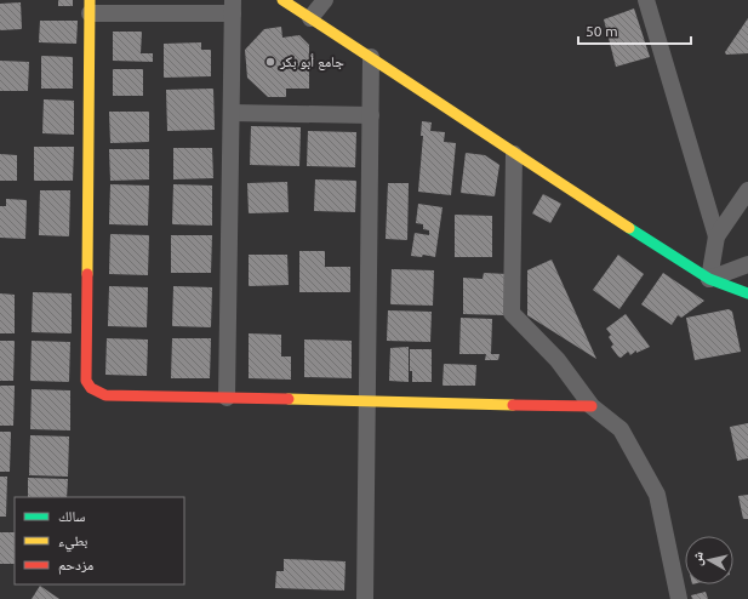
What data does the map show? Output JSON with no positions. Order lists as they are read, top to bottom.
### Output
{
  "places": ["جامع أبو بكر"],
  "legend": ["سالك", "بطيء", "مزدحم"],
  "scale_bar": "50 m",
  "north": "left"
}
